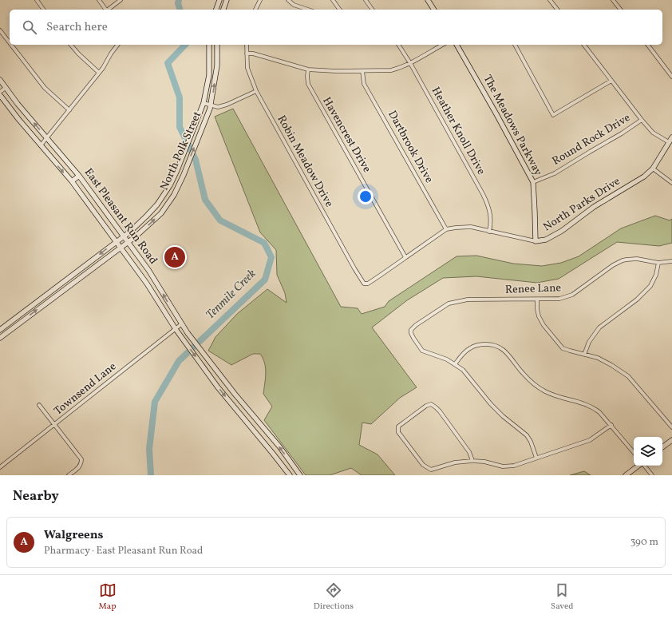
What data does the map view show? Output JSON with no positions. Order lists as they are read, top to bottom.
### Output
{
  "streets": {
    "main road": [
      "The Meadows Parkway",
      "North Polk Street",
      "North Parks Drive",
      "East Pleasant Run Road"
    ],
    "street": [
      "Heather Knoll Drive",
      "Havencrest Drive",
      "Round Rock Drive",
      "Dartbrook Drive",
      "Robin Meadow Drive",
      "Renee Lane",
      "Townsend Lane"
    ]
  },
  "crossings": [
    ["The Meadows Parkway", "Round Rock Drive"],
    ["The Meadows Parkway", "North Parks Drive"],
    ["Heather Knoll Drive", "North Parks Drive"],
    ["Havencrest Drive", "North Parks Drive"],
    ["Dartbrook Drive", "North Parks Drive"],
    ["North Polk Street", "East Pleasant Run Road"],
    ["Robin Meadow Drive", "North Parks Drive"],
    ["East Pleasant Run Road", "Townsend Lane"]
  ],
  "water": ["Tenmile Creek"],
  "page": {
    "search": "Search here",
    "pins": "A",
    "heading": "Nearby",
    "list": [
      {
        "mark": "A",
        "name": "Walgreens",
        "note": "Pharmacy · East Pleasant Run Road",
        "value": "390 m"
      }
    ],
    "nav": ["Map", "Directions", "Saved"]
  }
}
